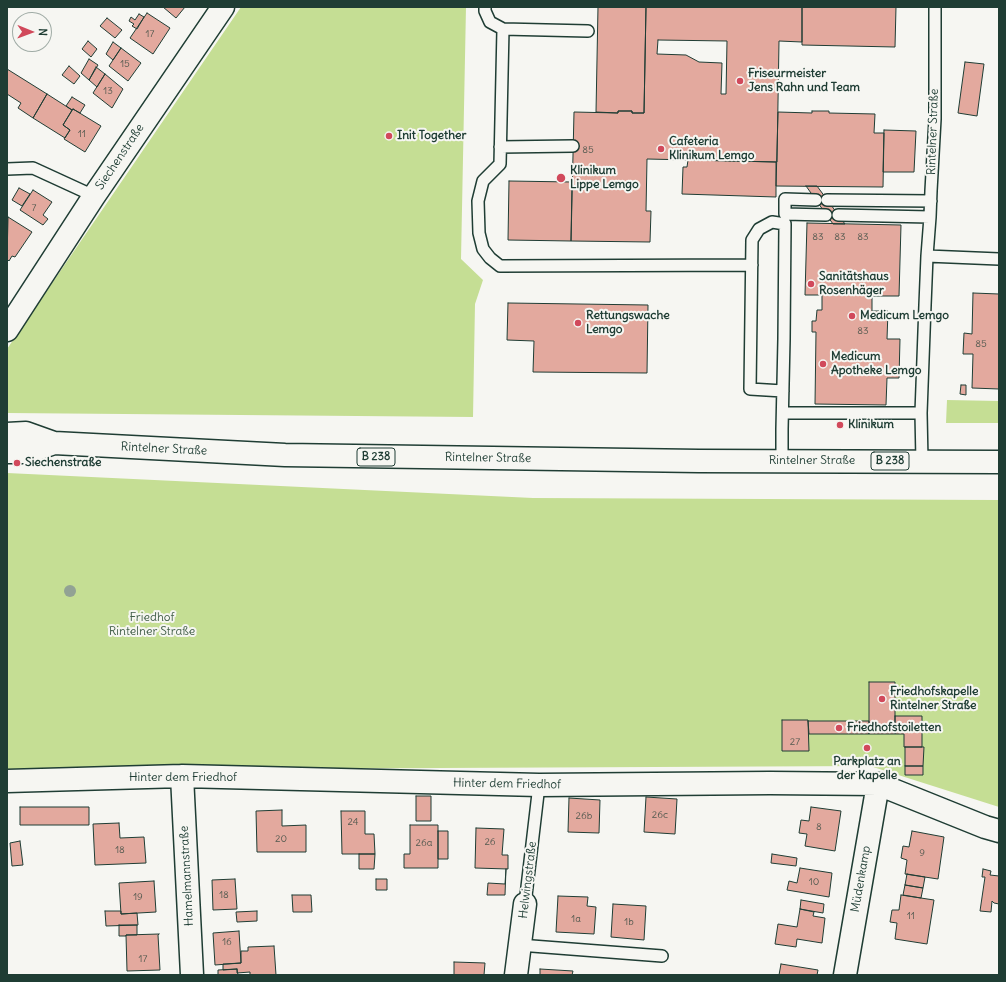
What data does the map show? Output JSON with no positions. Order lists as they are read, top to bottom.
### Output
{
  "streets": {
    "street": [
      "Rintelner Straße",
      "Siechenstraße",
      "B 238",
      "Hinter dem Friedhof",
      "Hamelmannstraße",
      "Müdenkamp",
      "Helwingstraße"
    ]
  },
  "crossings": [
    ["Hinter dem Friedhof", "Hamelmannstraße"],
    ["Hinter dem Friedhof", "Müdenkamp"],
    ["Hinter dem Friedhof", "Helwingstraße"]
  ],
  "parks": ["Friedhof Rintelner Straße"],
  "places": [
    "Friseurmeister Jens Rahn und Team",
    "Init Together",
    "Cafeteria Klinikum Lemgo",
    "Klinikum Lippe Lemgo",
    "Sanitätshaus Rosenhäger",
    "Medicum Lemgo",
    "Rettungswache Lemgo",
    "Medicum Apotheke Lemgo",
    "Klinikum",
    "Siechenstraße",
    "Friedhofskapelle Rintelner Straße",
    "Friedhofstoiletten",
    "Parkplatz an der Kapelle"
  ],
  "house_numbers": [
    "17",
    "15",
    "13",
    "11",
    "85",
    "7",
    "83",
    "83",
    "83",
    "83",
    "85",
    "27",
    "26c",
    "26b",
    "24",
    "8",
    "20",
    "26",
    "26a",
    "18",
    "9",
    "10",
    "18",
    "19",
    "11",
    "1a",
    "1b",
    "16",
    "17"
  ],
  "north": "right"
}
